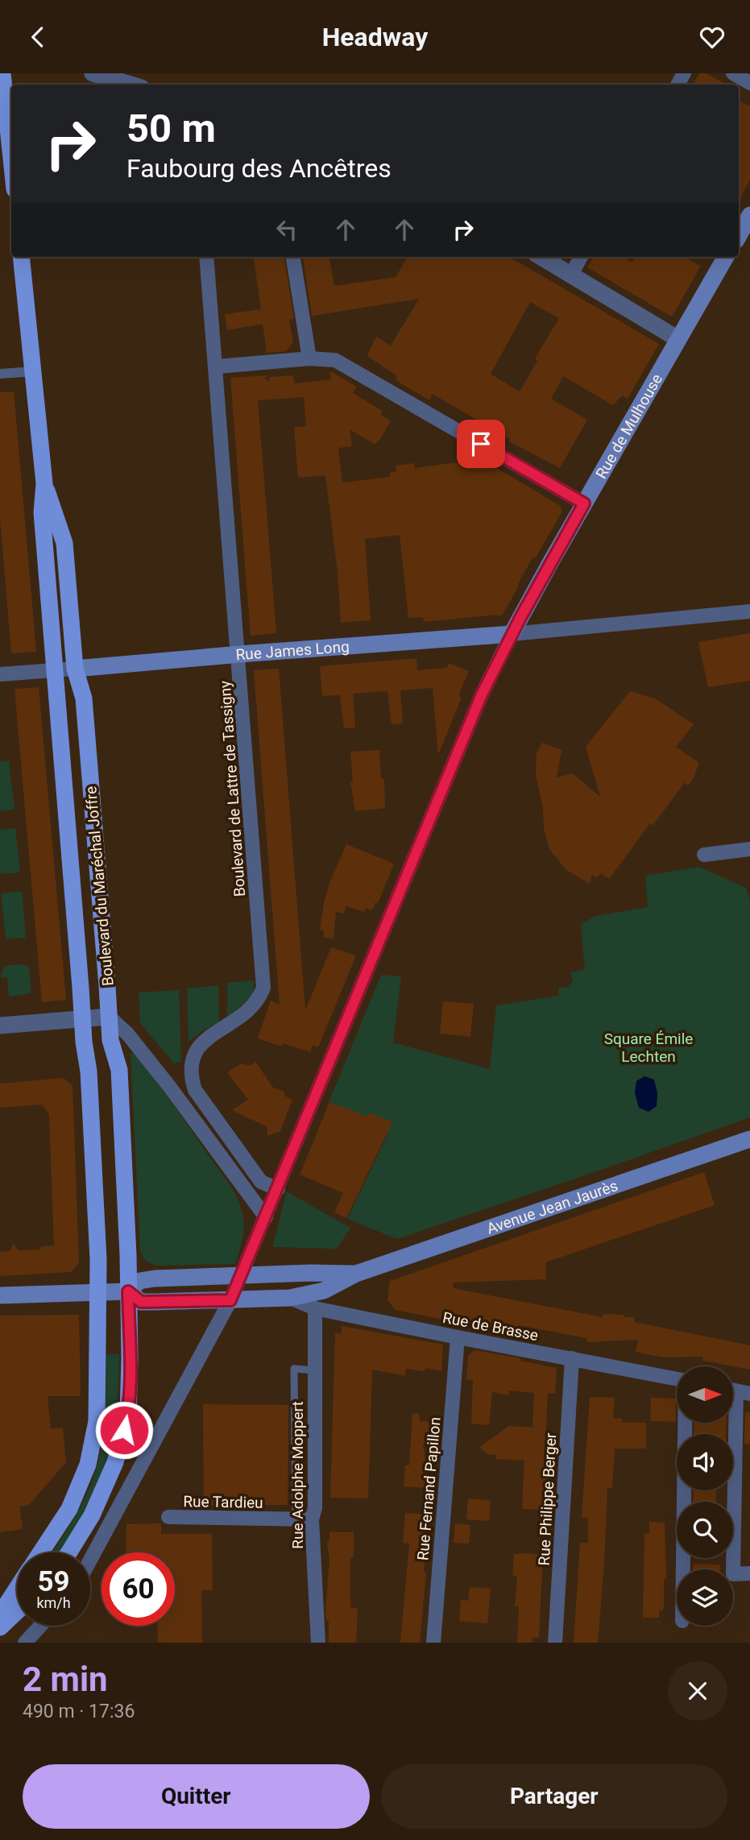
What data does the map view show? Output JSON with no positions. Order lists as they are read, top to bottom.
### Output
{
  "streets": {
    "main road": [
      "Rue de Mulhouse",
      "Rue James Long",
      "Boulevard du Maréchal Joffre",
      "Avenue Jean Jaurès"
    ],
    "street": [
      "Boulevard de Lattre de Tassigny",
      "Rue de Brasse",
      "Rue Adolphe Moppert",
      "Rue Fernand Papillon",
      "Rue Philippe Berger",
      "Rue Tardieu"
    ]
  },
  "crossings": [
    ["Rue de Mulhouse", "Rue James Long"],
    ["Rue de Mulhouse", "Boulevard de Lattre de Tassigny"],
    ["Rue James Long", "Boulevard de Lattre de Tassigny"],
    ["Rue James Long", "Boulevard du Maréchal Joffre"],
    ["Rue de Brasse", "Rue Adolphe Moppert"],
    ["Rue de Brasse", "Rue Fernand Papillon"],
    ["Rue de Brasse", "Rue Philippe Berger"],
    ["Rue Adolphe Moppert", "Rue Tardieu"]
  ],
  "parks": ["Square Émile Lechten"],
  "north": "right",
  "page": {
    "header": "Headway",
    "turn": ["50 m", "Faubourg des Ancêtres"],
    "speed": "59 km/h",
    "limit": "60",
    "heading": ["2 min", "490 m · 17:36"],
    "buttons": ["Quitter", "Partager"]
  }
}
